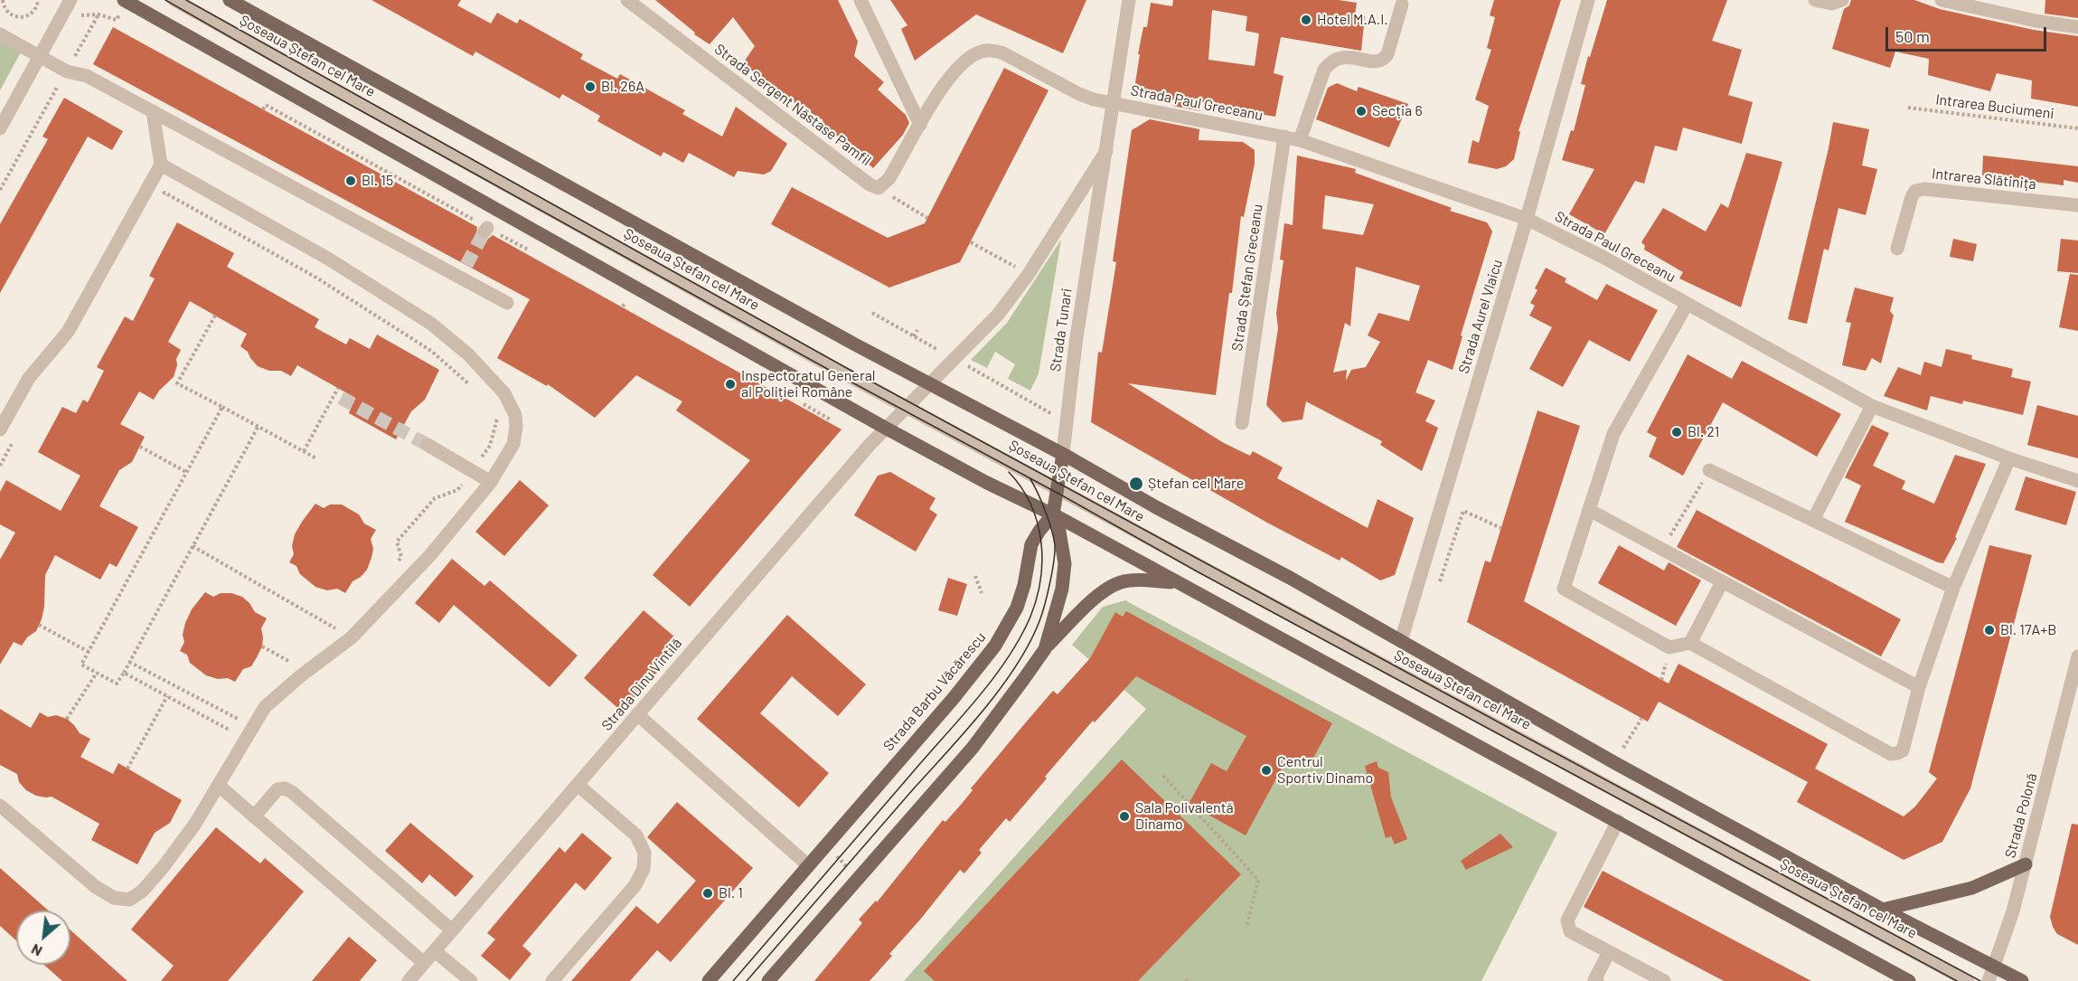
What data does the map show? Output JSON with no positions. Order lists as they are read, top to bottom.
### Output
{
  "streets": {
    "main road": ["Șoseaua Ștefan cel Mare", "Strada Tunari", "Strada Barbu Văcărescu"],
    "street": [
      "Strada Paul Greceanu",
      "Strada Sergent Năstase Pamfil",
      "Intrarea Slătinița",
      "Strada Ștefan Greceanu",
      "Strada Aurel Vlaicu",
      "Strada Dinu Vintilă",
      "Strada Polonă"
    ],
    "path": ["Intrarea Buciumeni"]
  },
  "crossings": [
    ["Șoseaua Ștefan cel Mare", "Strada Aurel Vlaicu"],
    ["Șoseaua Ștefan cel Mare", "Strada Tunari"],
    ["Șoseaua Ștefan cel Mare", "Strada Dinu Vintilă"],
    ["Șoseaua Ștefan cel Mare", "Strada Polonă"],
    ["Strada Paul Greceanu", "Strada Ștefan Greceanu"],
    ["Strada Paul Greceanu", "Strada Aurel Vlaicu"],
    ["Strada Paul Greceanu", "Strada Tunari"],
    ["Strada Tunari", "Strada Dinu Vintilă"],
    ["Strada Tunari", "Strada Barbu Văcărescu"]
  ],
  "places": [
    "Hotel M.A.I.",
    "Bl. 26A",
    "Secția 6",
    "Bl. 15",
    "Inspectoratul General al Poliției Române",
    "Bl. 21",
    "Ștefan cel Mare",
    "Bl. 17A+B",
    "Centrul Sportiv Dinamo",
    "Sala Polivalentă Dinamo",
    "Bl. 1"
  ],
  "scale_bar": "50 m",
  "north": "bottom left"
}
